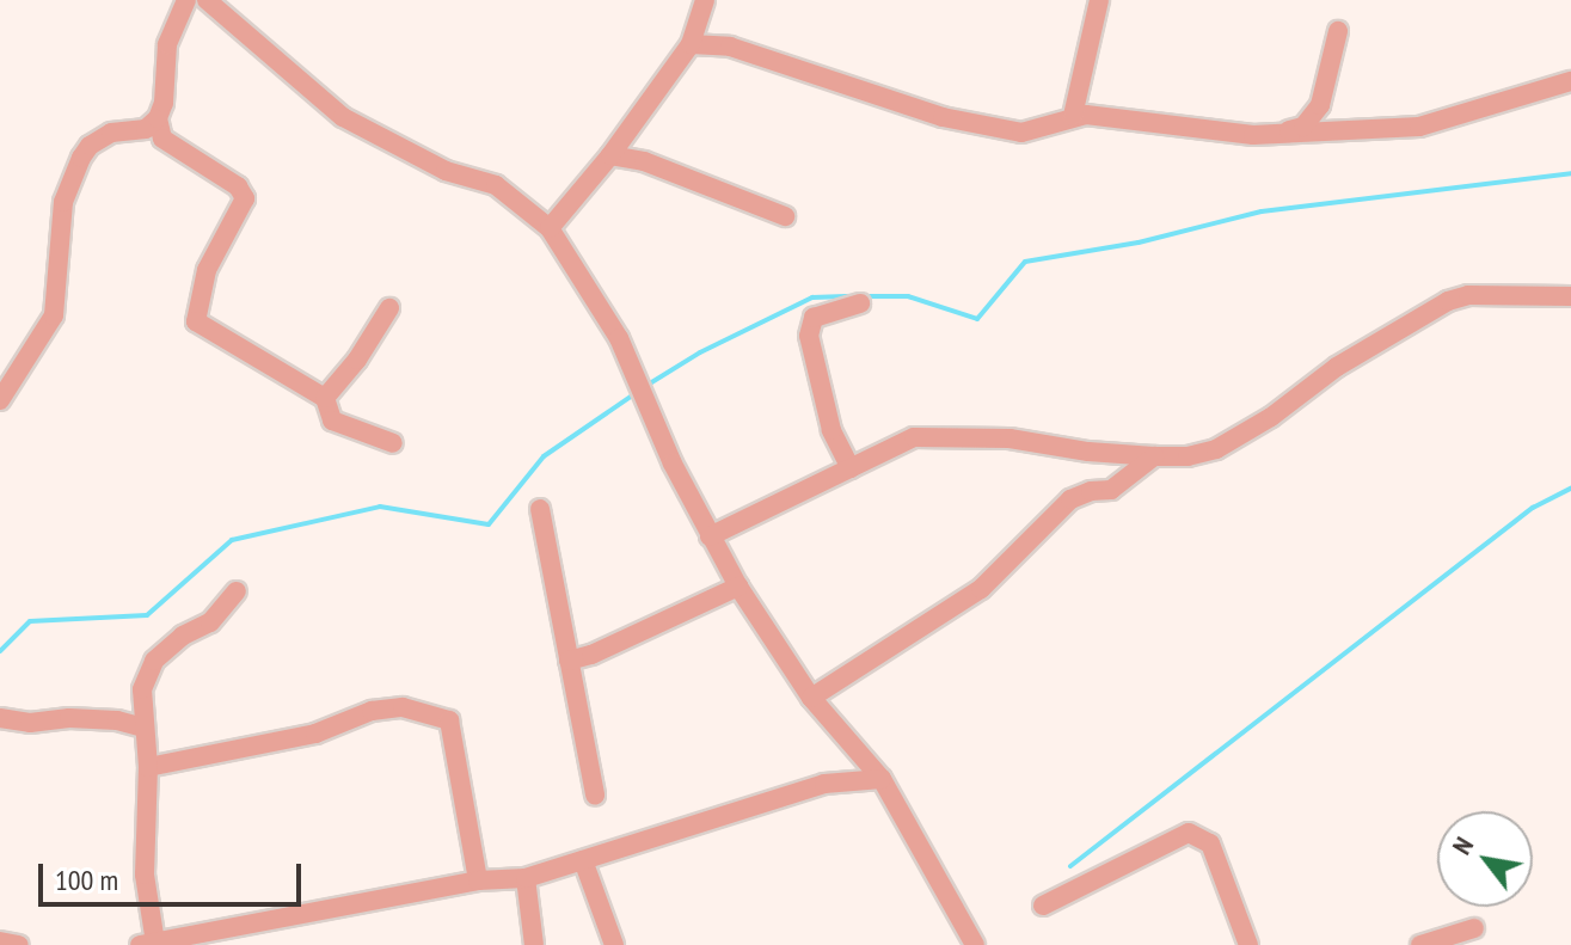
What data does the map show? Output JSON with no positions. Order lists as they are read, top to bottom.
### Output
{
  "scale_bar": "100 m",
  "north": "top left"
}
